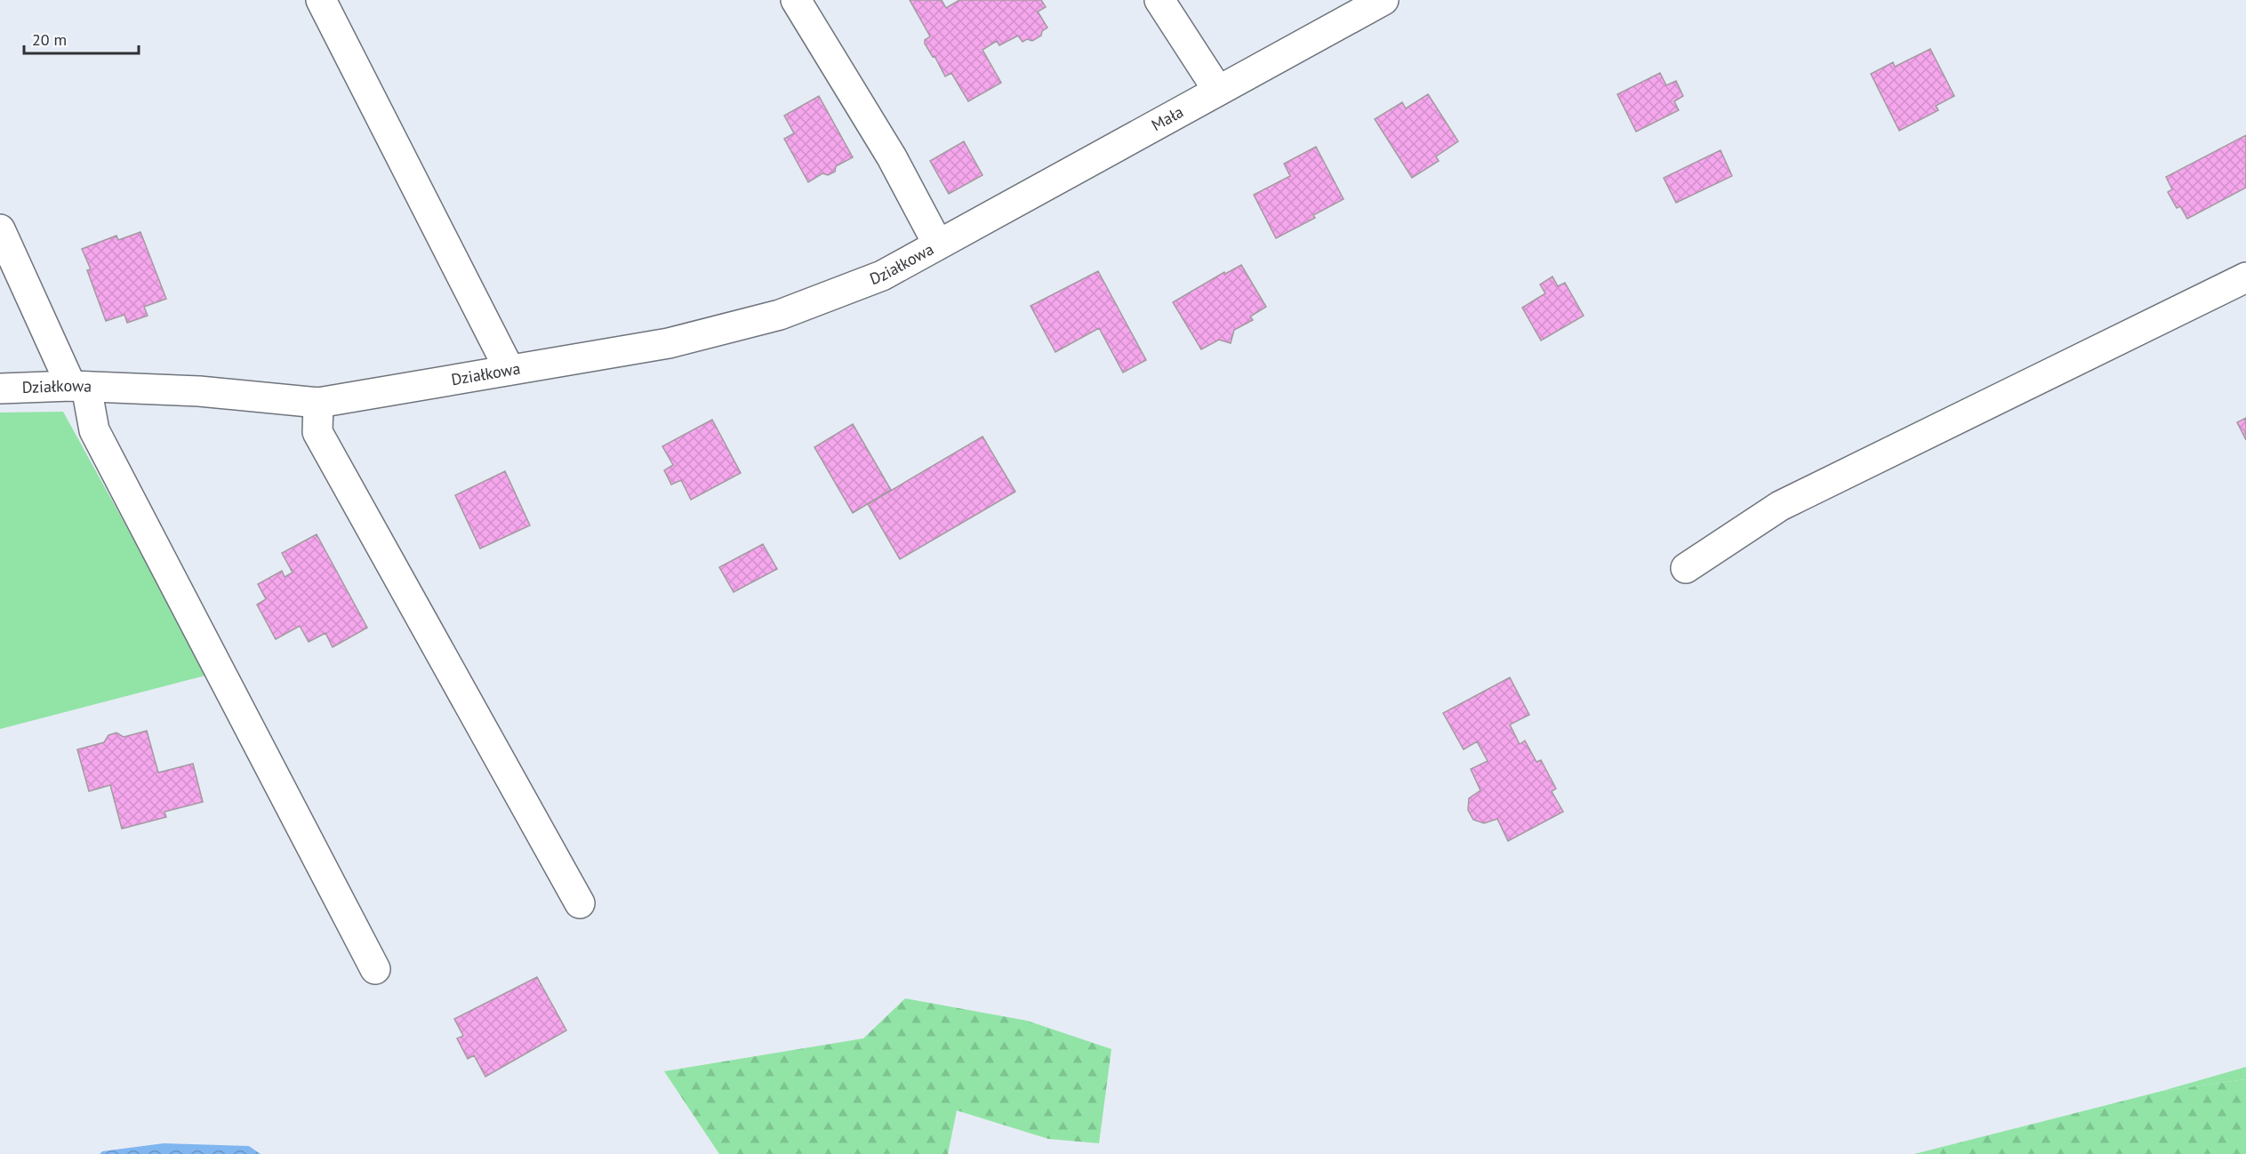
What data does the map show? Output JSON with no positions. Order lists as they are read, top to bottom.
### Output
{
  "streets": {
    "street": ["Mała", "Działkowa"]
  },
  "crossings": [
    ["Mała", "Działkowa"]
  ],
  "scale_bar": "20 m"
}
